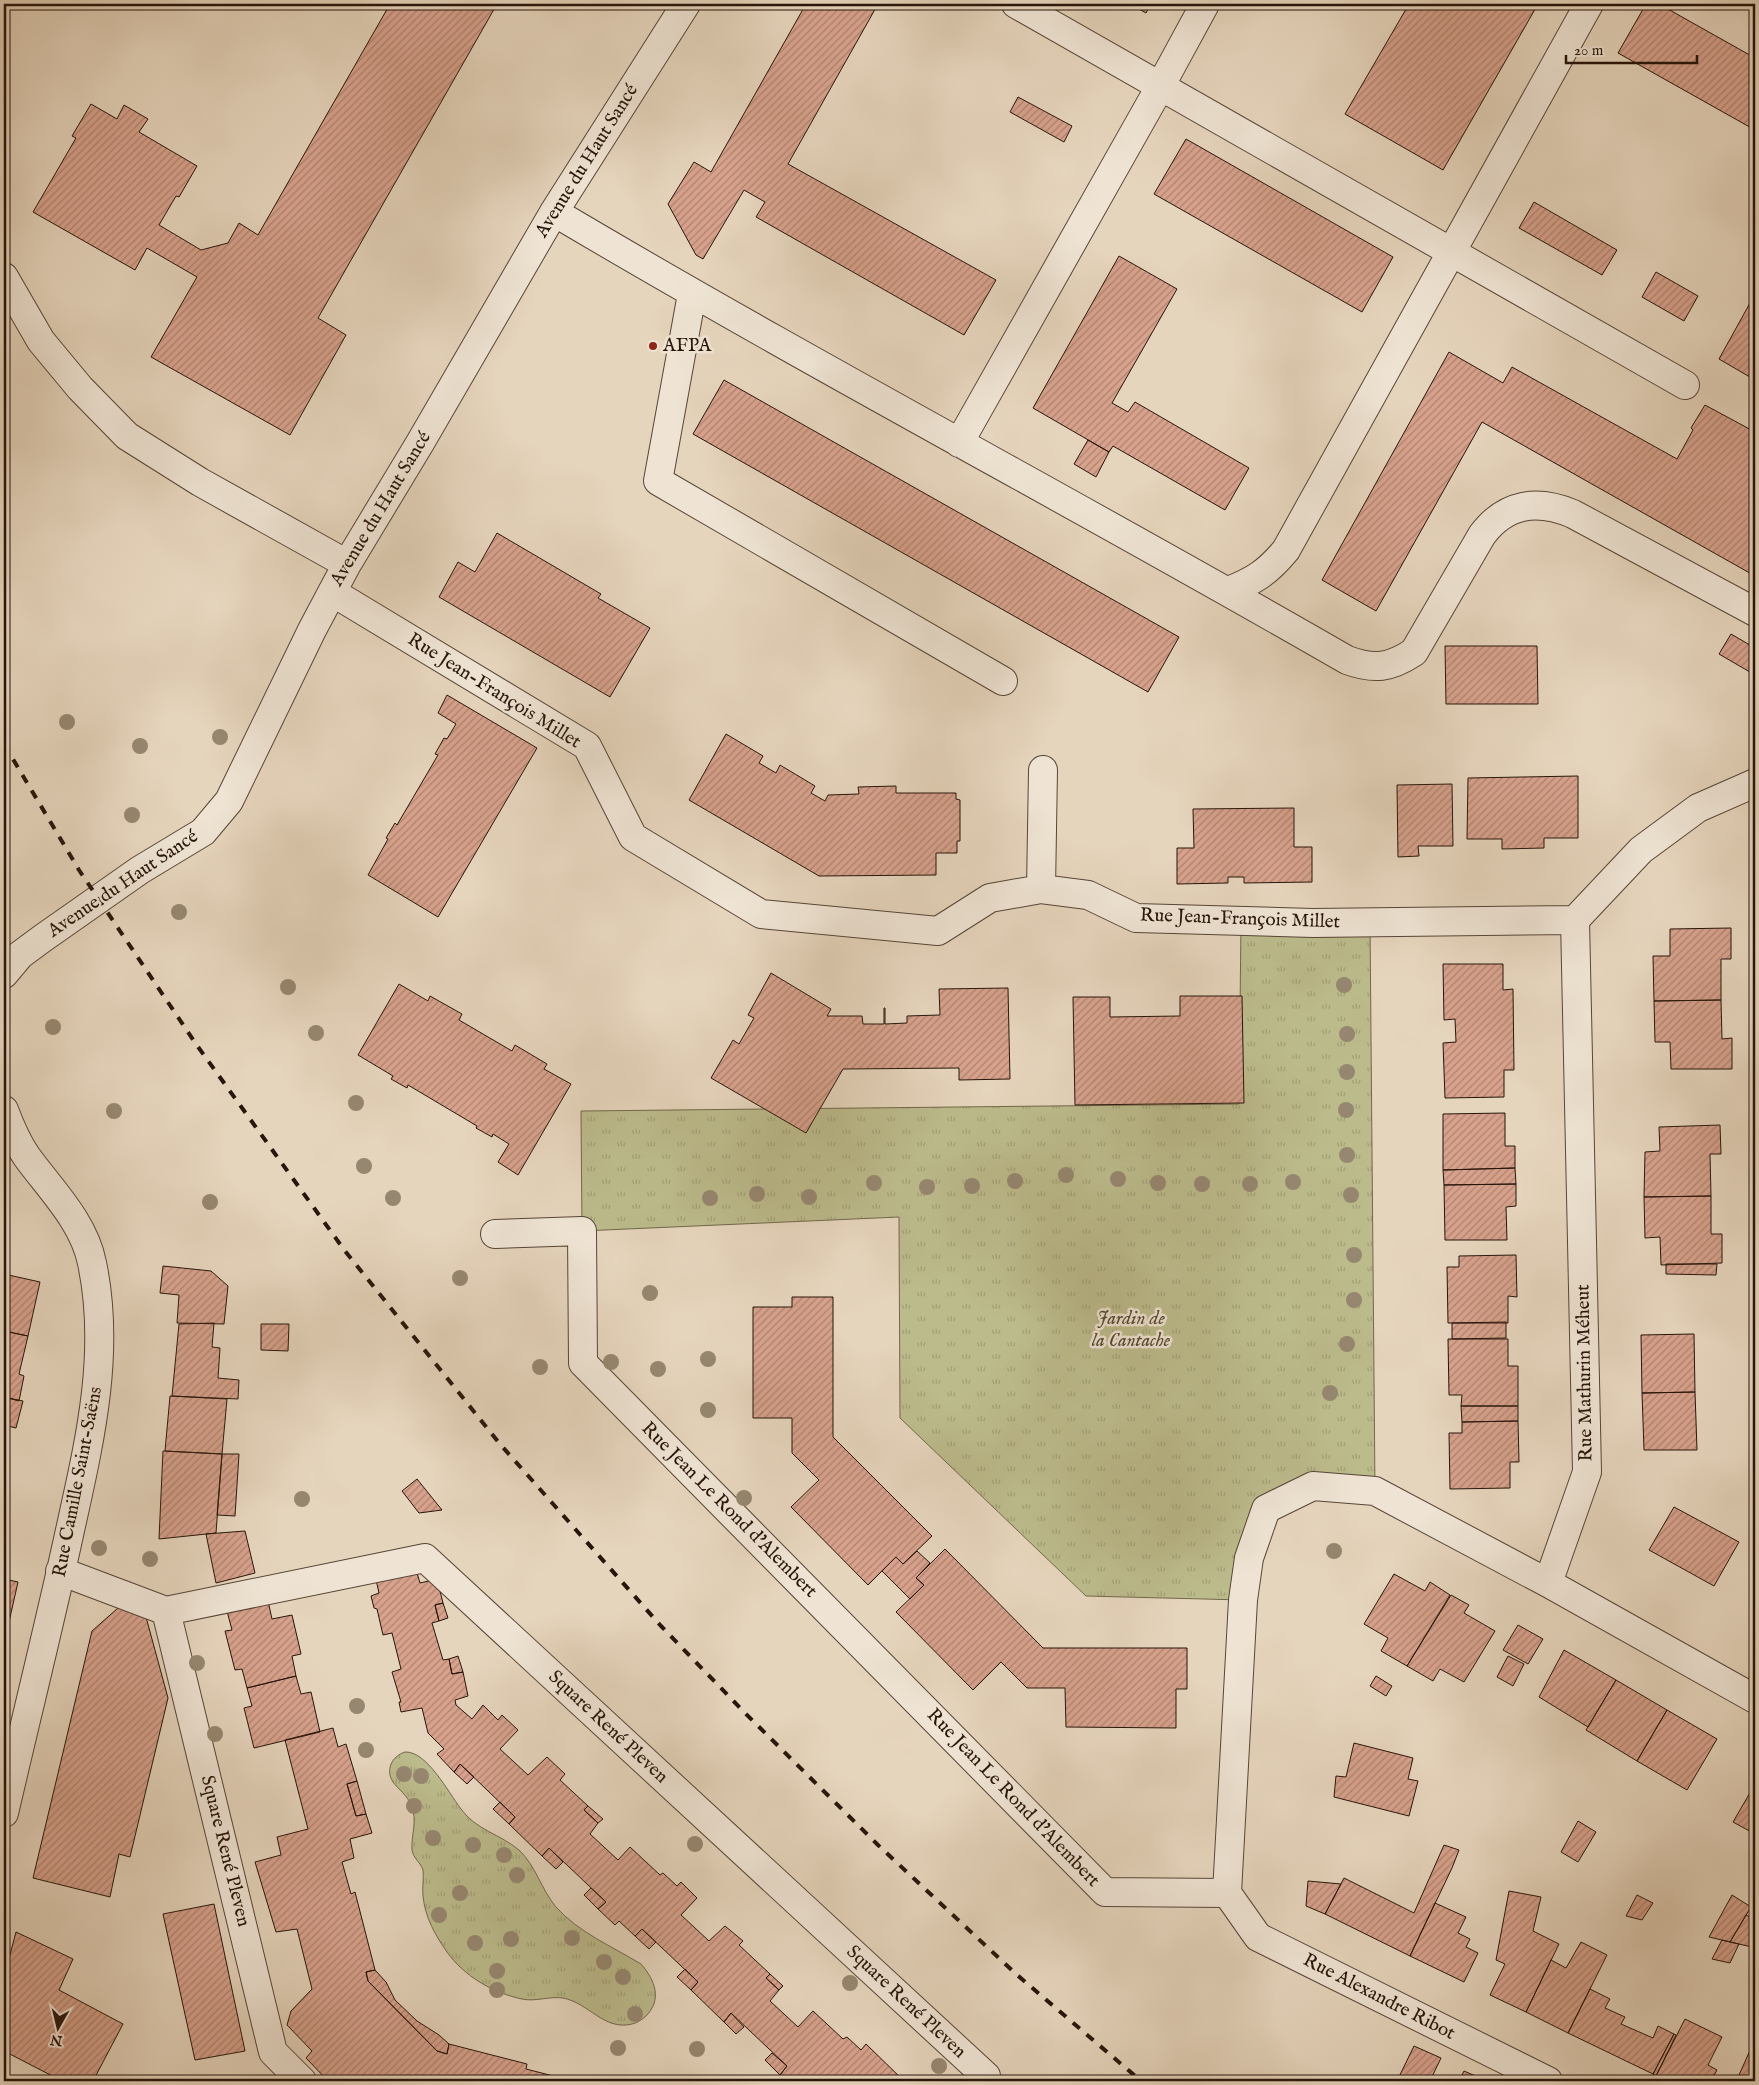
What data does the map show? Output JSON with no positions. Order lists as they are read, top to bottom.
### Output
{
  "streets": {
    "street": [
      "Avenue du Haut Sancé",
      "Rue Jean-François Millet",
      "Rue Mathurin Méheut",
      "Rue Camille Saint-Saëns",
      "Rue Jean Le Rond d'Alembert",
      "Square René Pleven",
      "Rue Alexandre Ribot"
    ]
  },
  "crossings": [
    ["Avenue du Haut Sancé", "Rue Jean-François Millet"],
    ["Rue Jean-François Millet", "Rue Mathurin Méheut"],
    ["Rue Jean Le Rond d'Alembert", "Rue Alexandre Ribot"]
  ],
  "parks": ["Jardin de la Cantache"],
  "places": ["AFPA"],
  "scale_bar": "20 m",
  "north": "bottom"
}
